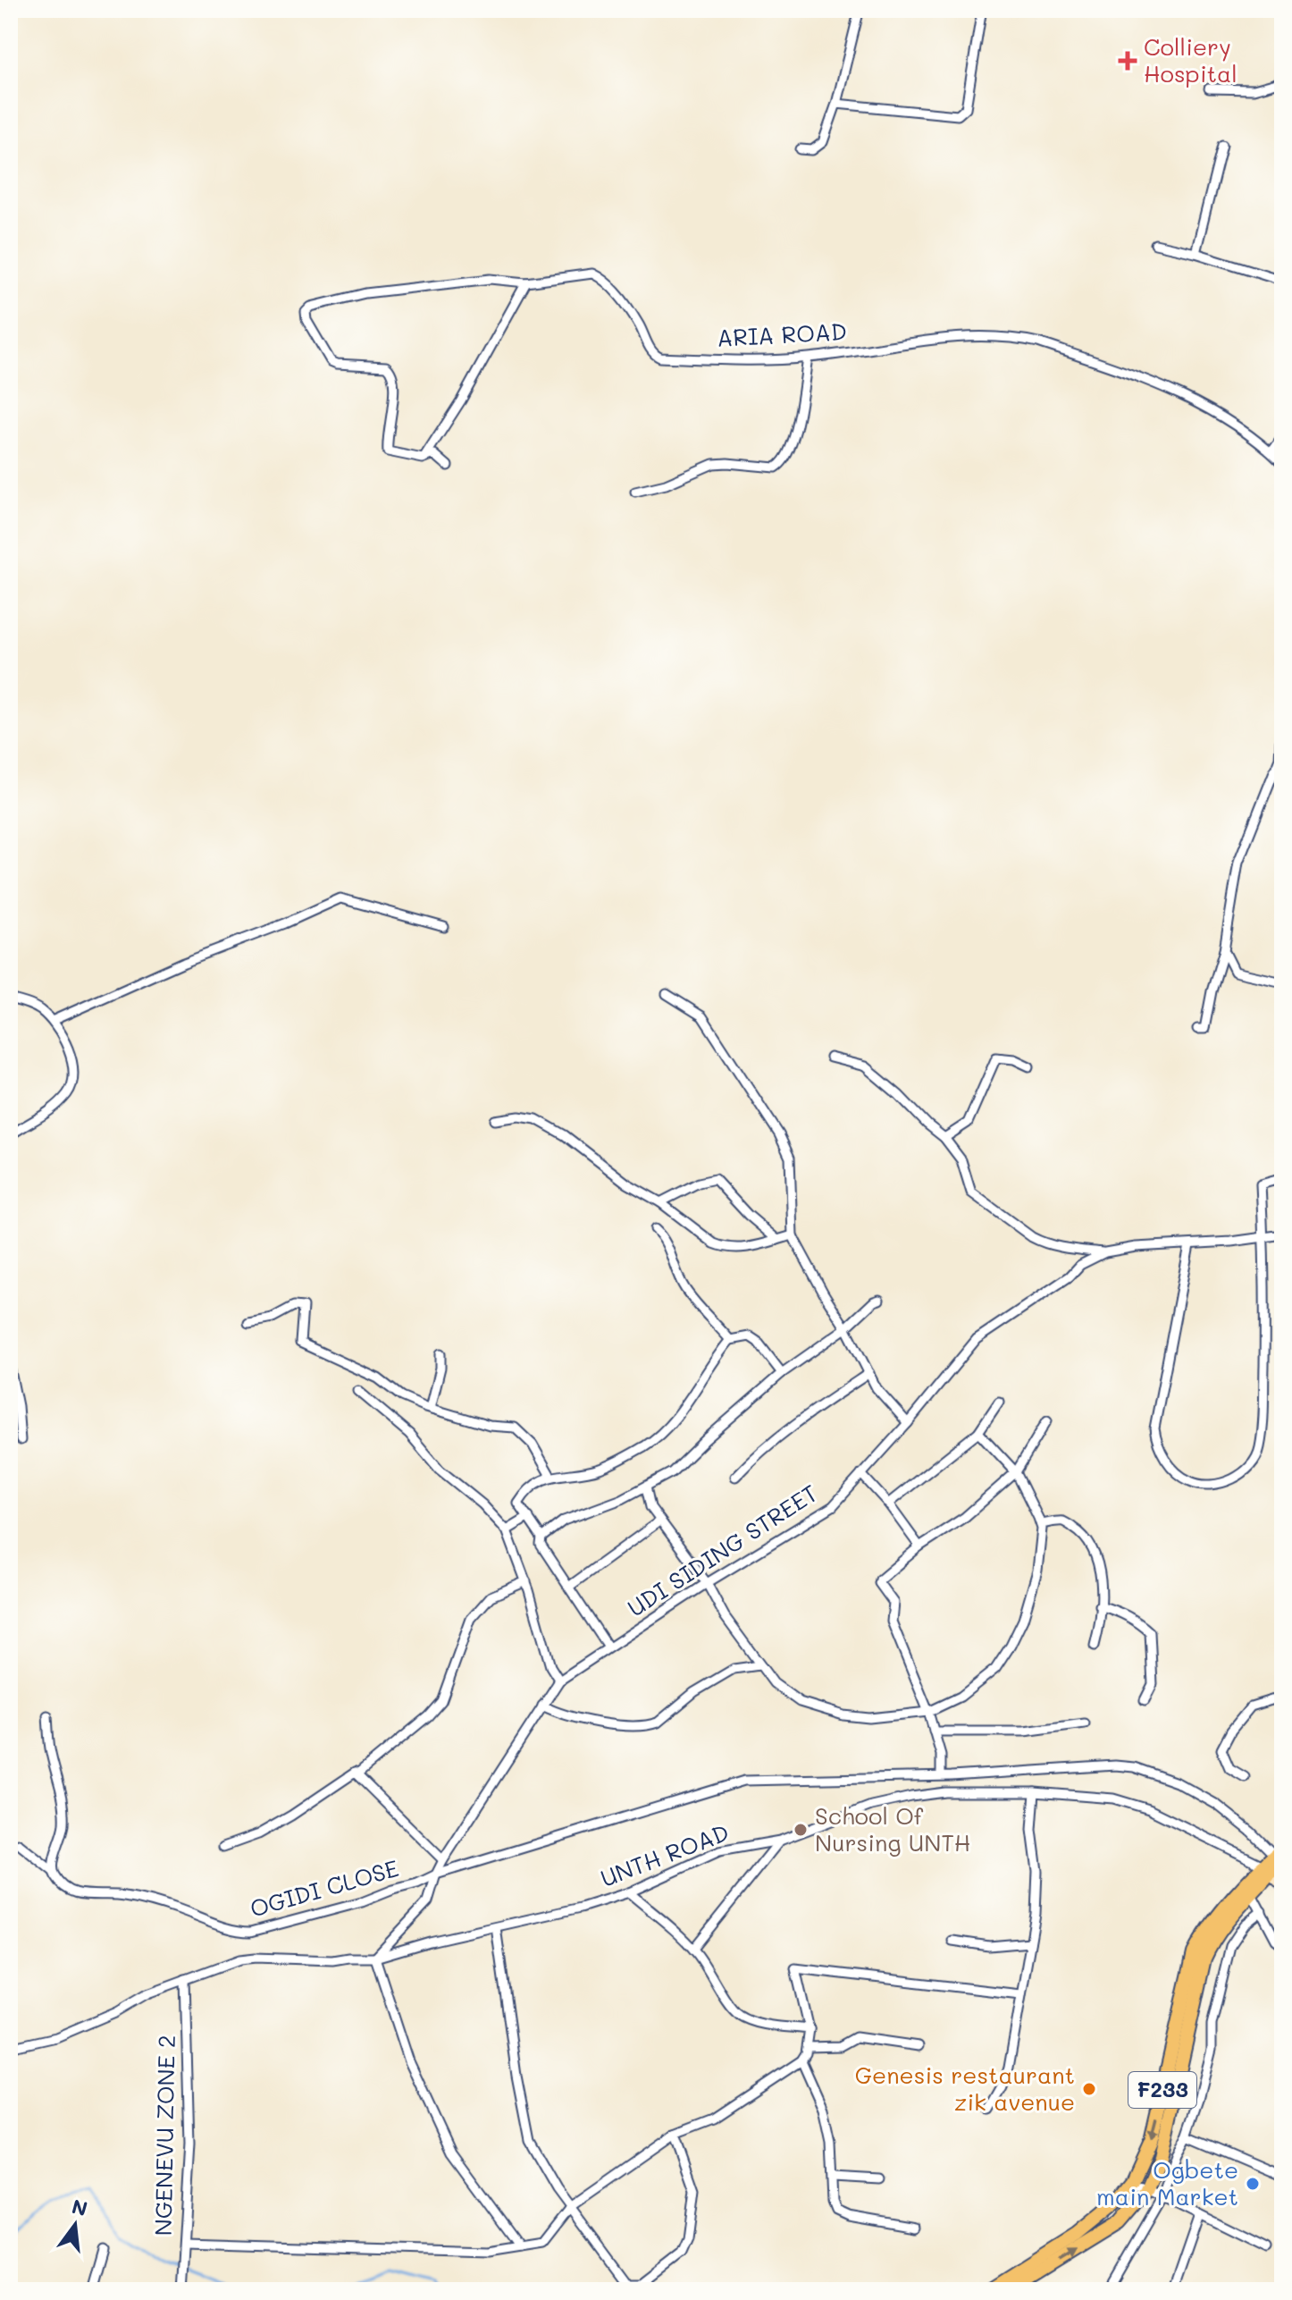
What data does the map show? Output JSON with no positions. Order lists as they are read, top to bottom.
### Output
{
  "streets": {
    "main road": ["F233"],
    "street": [
      "ARIA ROAD",
      "UDI SIDING STREET",
      "UNTH ROAD",
      "OGIDI CLOSE",
      "NGENEVU ZONE 2"
    ]
  },
  "crossings": [
    ["UDI SIDING STREET", "UNTH ROAD"],
    ["UDI SIDING STREET", "OGIDI CLOSE"],
    ["UNTH ROAD", "F233"],
    ["UNTH ROAD", "NGENEVU ZONE 2"],
    ["OGIDI CLOSE", "F233"]
  ],
  "places": {
    "health": ["Colliery Hospital"],
    "other": ["School Of Nursing UNTH", "Genesis restaurant zik avenue", "Ogbete main Market"]
  },
  "north": "top"
}
